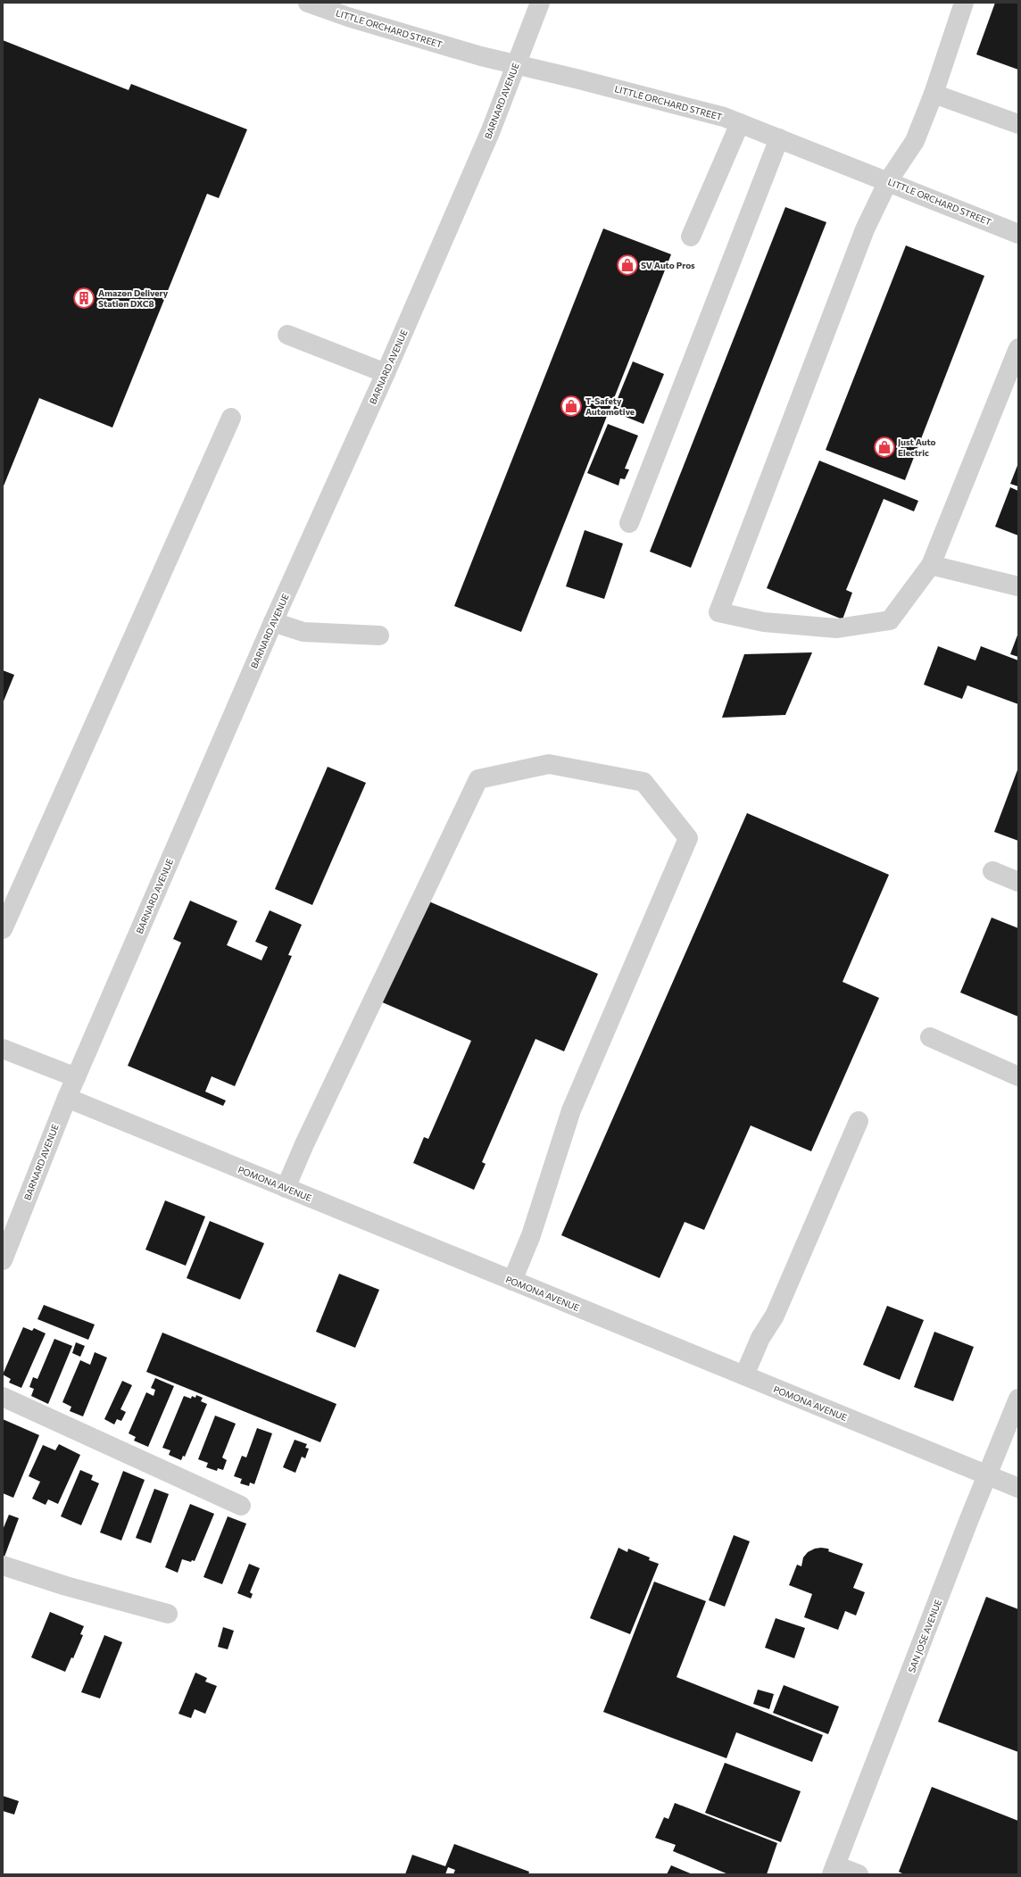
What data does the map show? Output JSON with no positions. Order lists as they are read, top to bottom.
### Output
{
  "streets": {
    "street": [
      "LITTLE ORCHARD STREET",
      "BARNARD AVENUE",
      "POMONA AVENUE",
      "SAN JOSE AVENUE"
    ]
  },
  "crossings": [
    ["LITTLE ORCHARD STREET", "BARNARD AVENUE"],
    ["BARNARD AVENUE", "POMONA AVENUE"],
    ["POMONA AVENUE", "SAN JOSE AVENUE"]
  ],
  "places": {
    "shop": ["SV Auto Pros", "T-Safety Automotive", "Just Auto Electric"],
    "building": ["Amazon Delivery Station DXC8"]
  }
}
